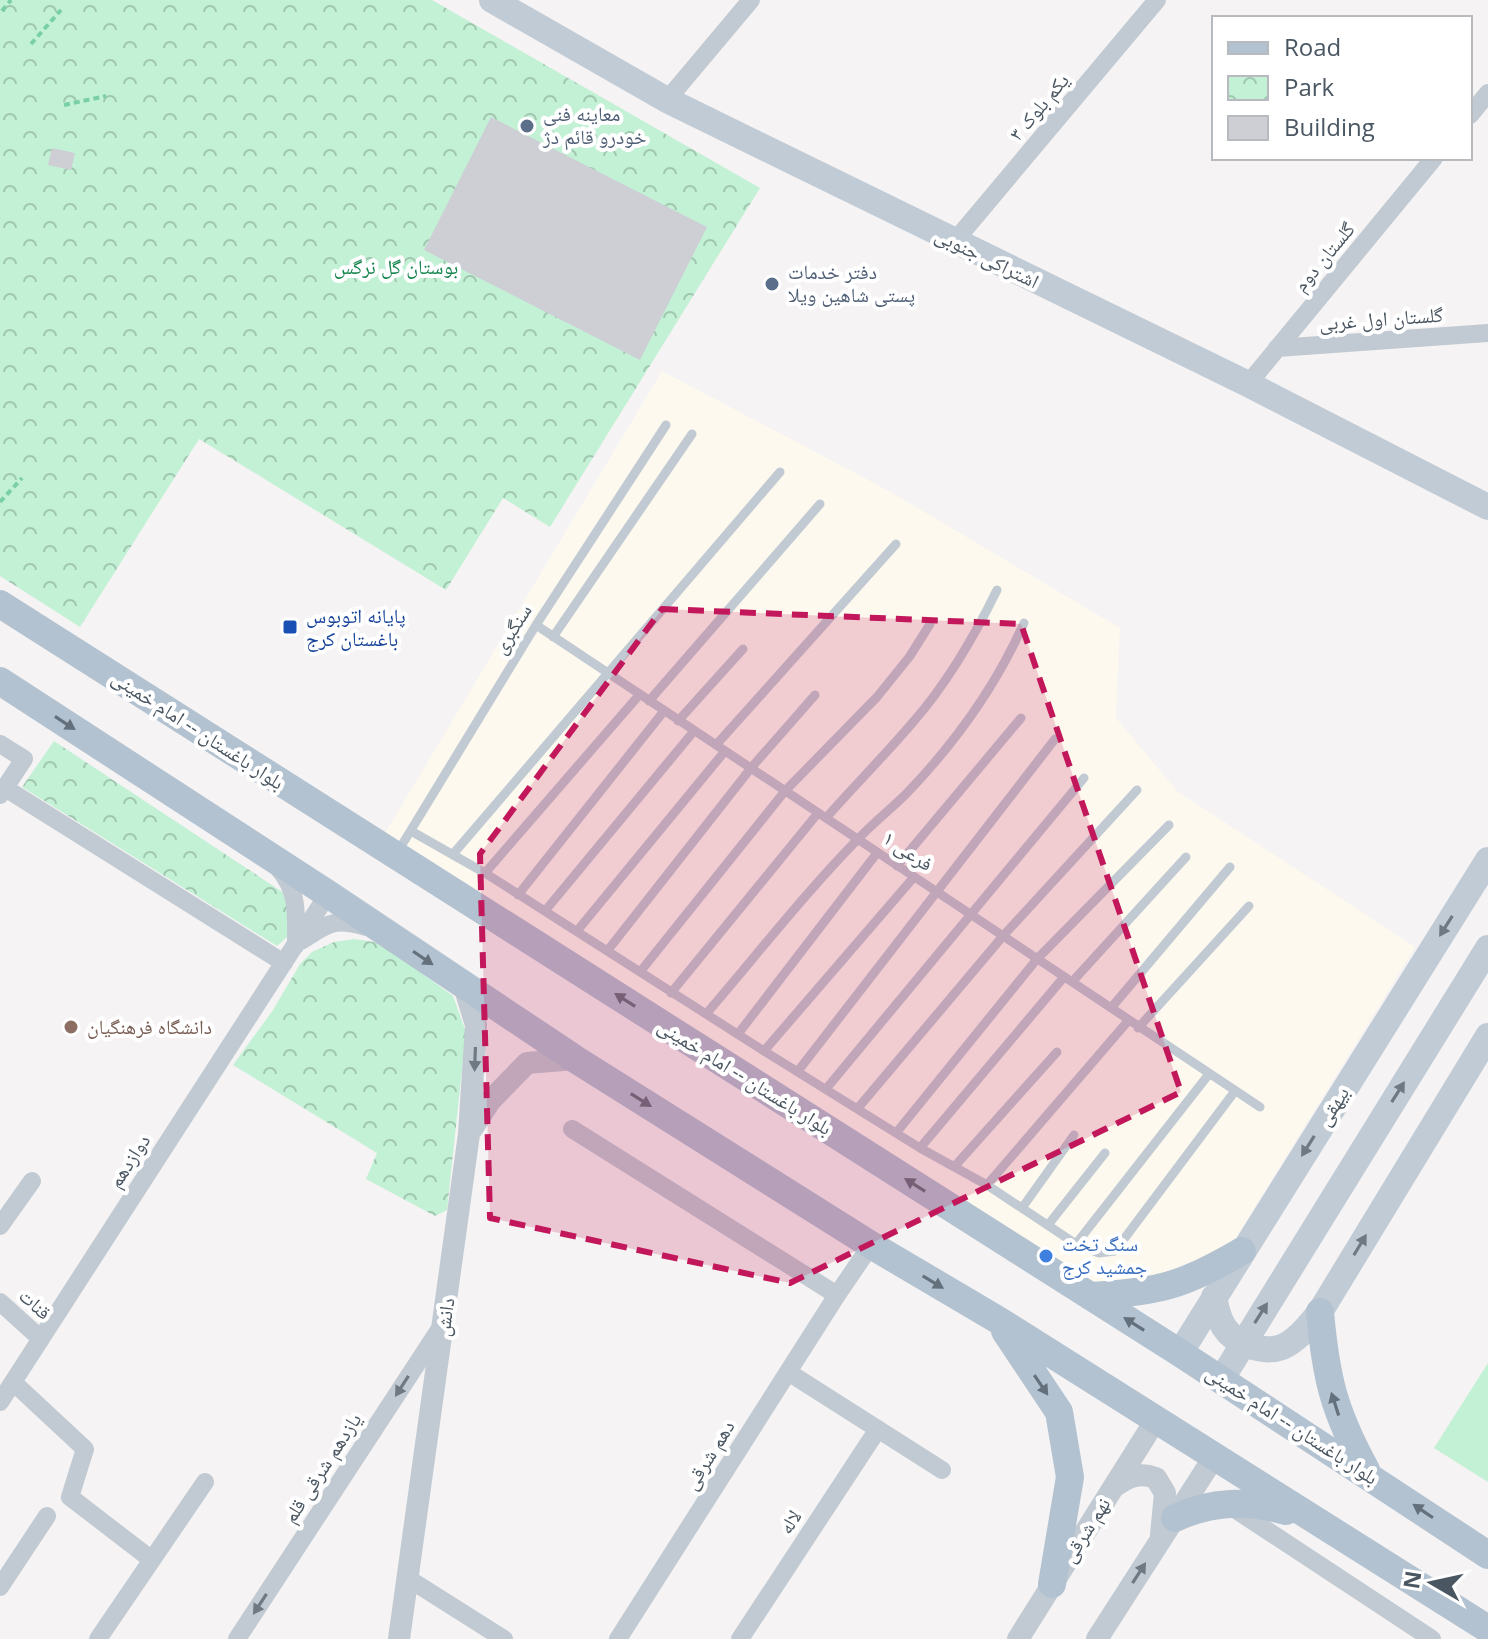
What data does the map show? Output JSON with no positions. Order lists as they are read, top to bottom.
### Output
{
  "streets": {
    "main road": ["اشتراکی جنوبی", "بلوار باغستان -- امام خمینی", "بیهقی"],
    "street": [
      "یکم بلوک ۳",
      "گلستان دوم",
      "گلستان اول غربی",
      "دوازدهم",
      "قنات",
      "دانش",
      "دهم شرقی",
      "یازدهم شرقی قلم",
      "لاله",
      "نهم شرقی"
    ],
    "lane": ["سنگبری", "۱ فرعی"]
  },
  "crossings": [
    ["یکم بلوک ۳", "اشتراکی جنوبی"],
    ["گلستان دوم", "اشتراکی جنوبی"],
    ["گلستان دوم", "گلستان اول غربی"],
    ["سنگبری", "بلوار باغستان -- امام خمینی"],
    ["سنگبری", "۱ فرعی"],
    ["بلوار باغستان -- امام خمینی", "بیهقی"],
    ["دوازدهم", "قنات"],
    ["دانش", "یازدهم شرقی قلم"]
  ],
  "one_way": ["یازدهم شرقی قلم"],
  "parks": ["بوستان گل نرگس"],
  "places": {
    "other": [
      "معاینه فنی خودرو قائم دژ",
      "دفتر خدمات پستی شاهین ویلا",
      "دانشگاه فرهنگیان",
      "سنگ تخت جمشید کرج"
    ],
    "transit": ["پایانه اتوبوس باغستان کرج"]
  },
  "legend": ["Road", "Park", "Building"],
  "north": "left"
}
